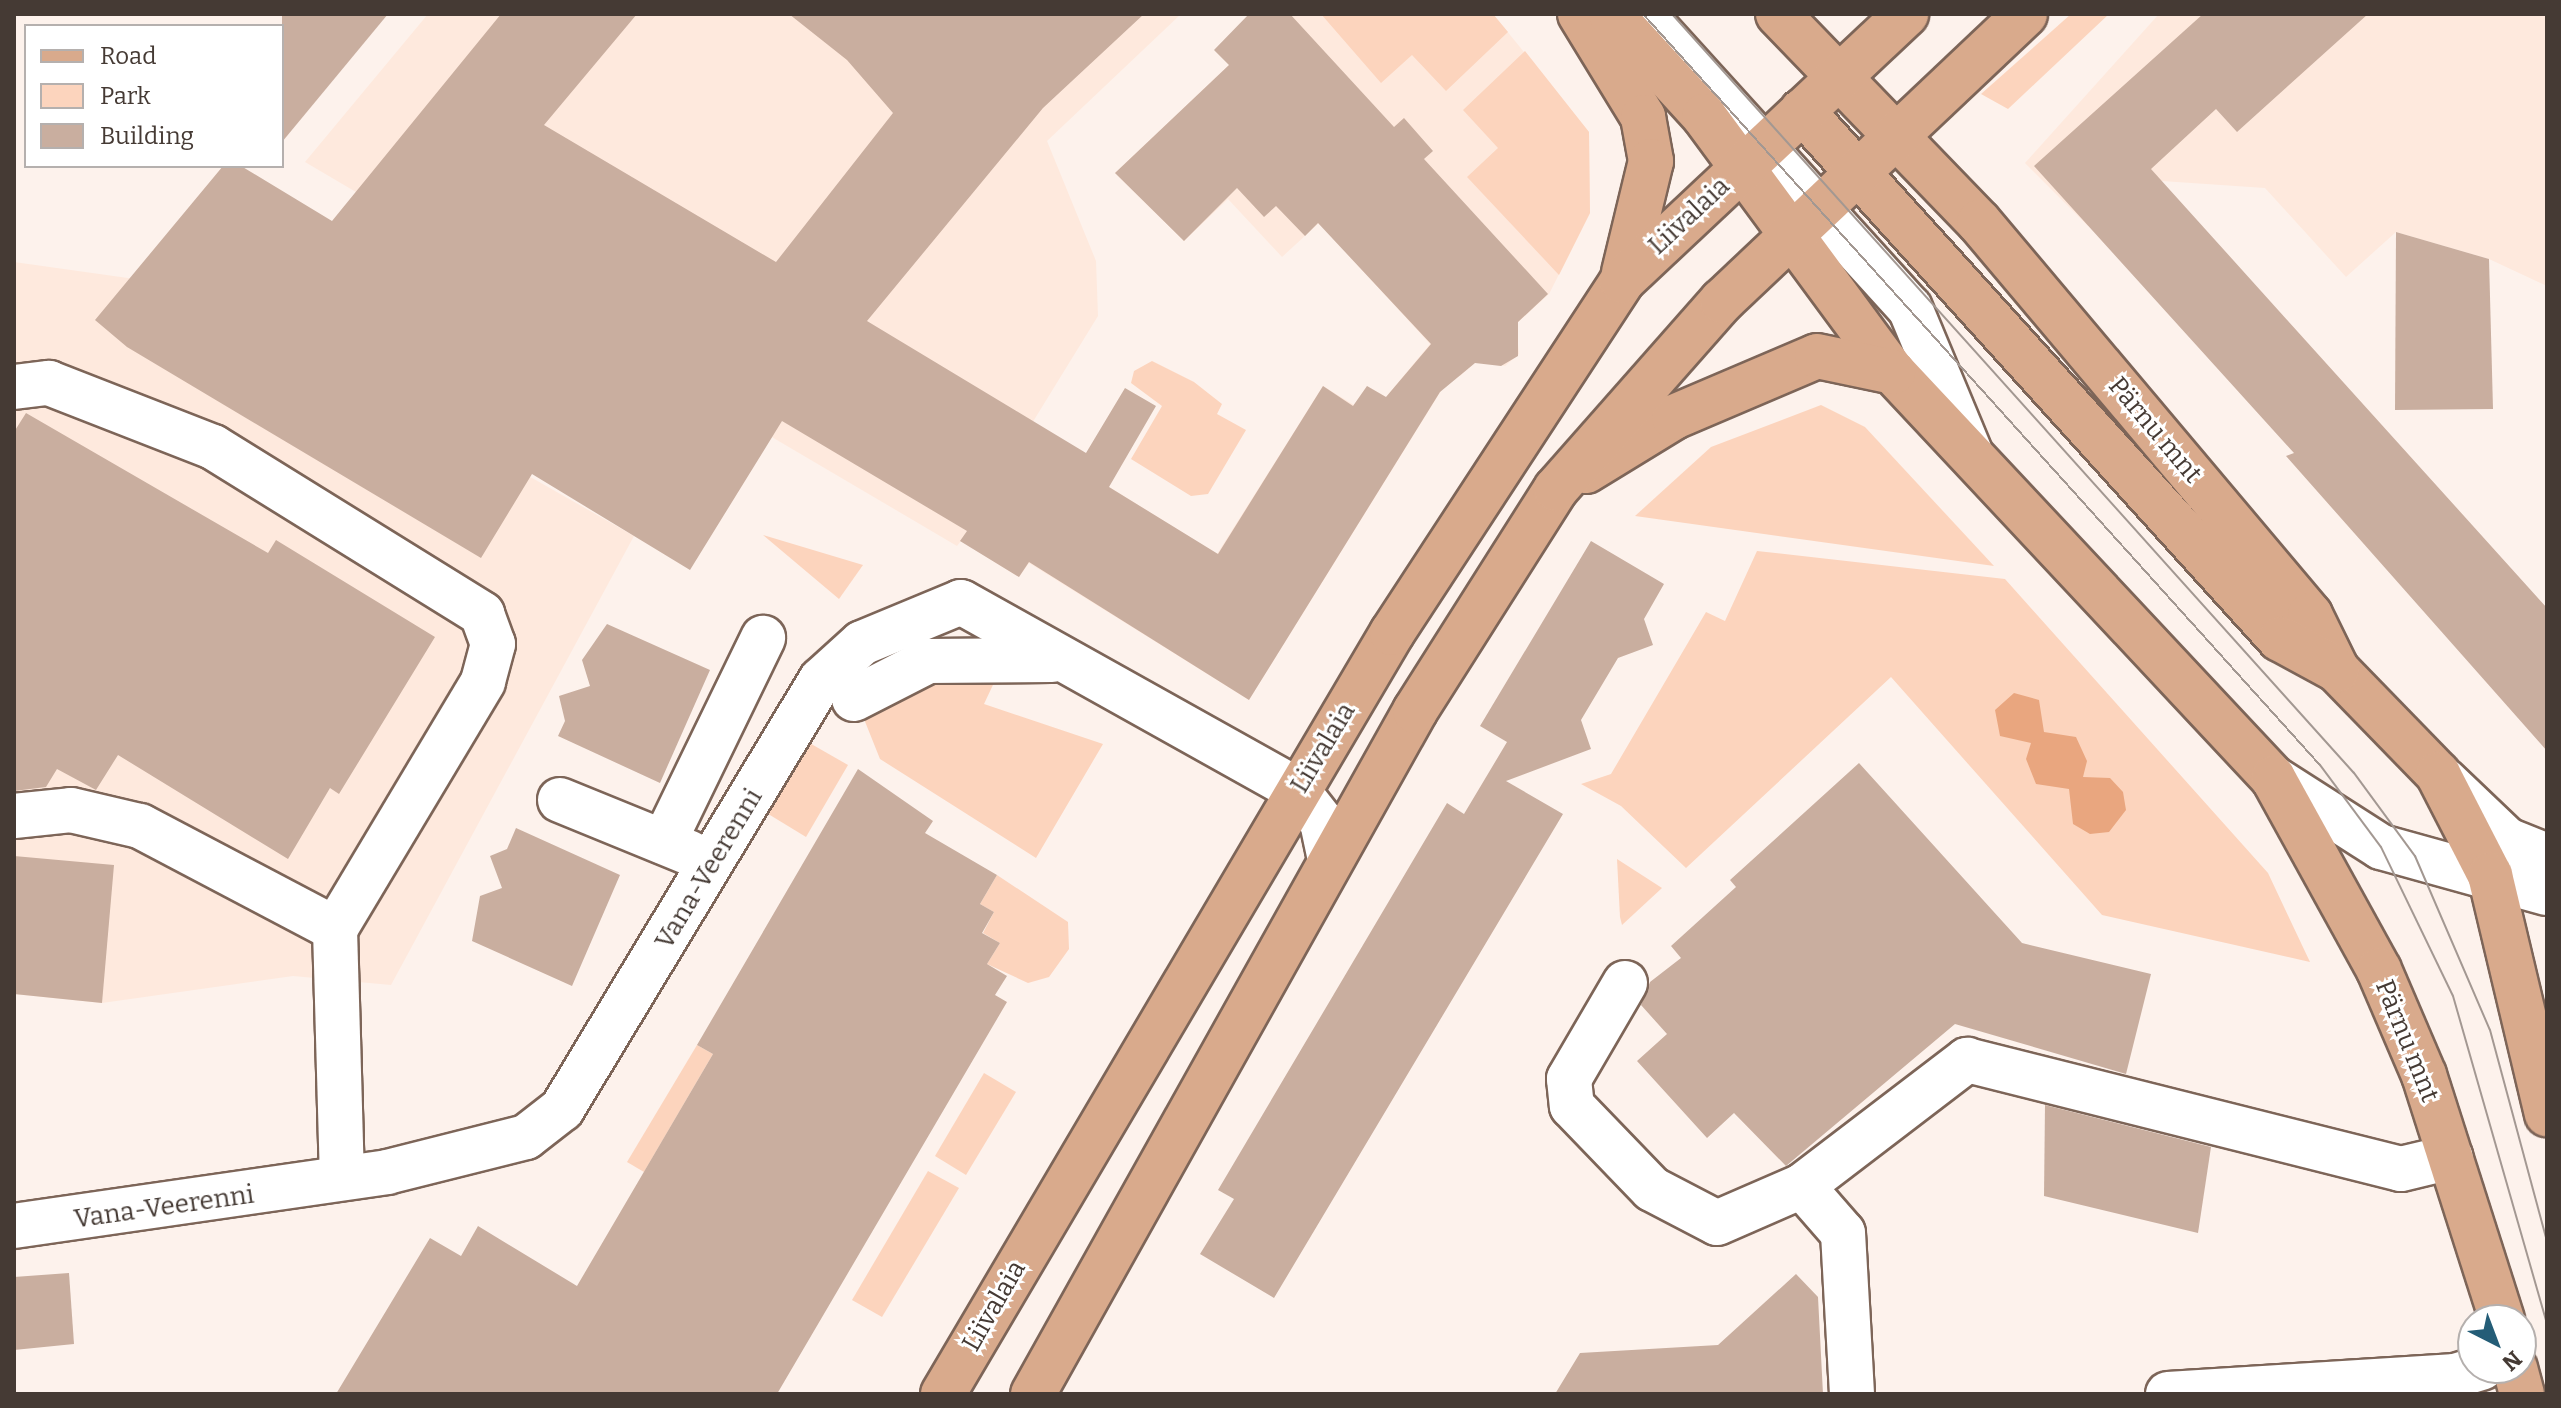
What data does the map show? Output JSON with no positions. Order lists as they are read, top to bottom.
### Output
{
  "streets": {
    "main road": ["Liivalaia", "Pärnu mnt"],
    "street": ["Vana-Veerenni"]
  },
  "crossings": [
    ["Liivalaia", "Pärnu mnt"],
    ["Liivalaia", "Vana-Veerenni"]
  ],
  "legend": ["Road", "Park", "Building"],
  "north": "bottom right"
}
